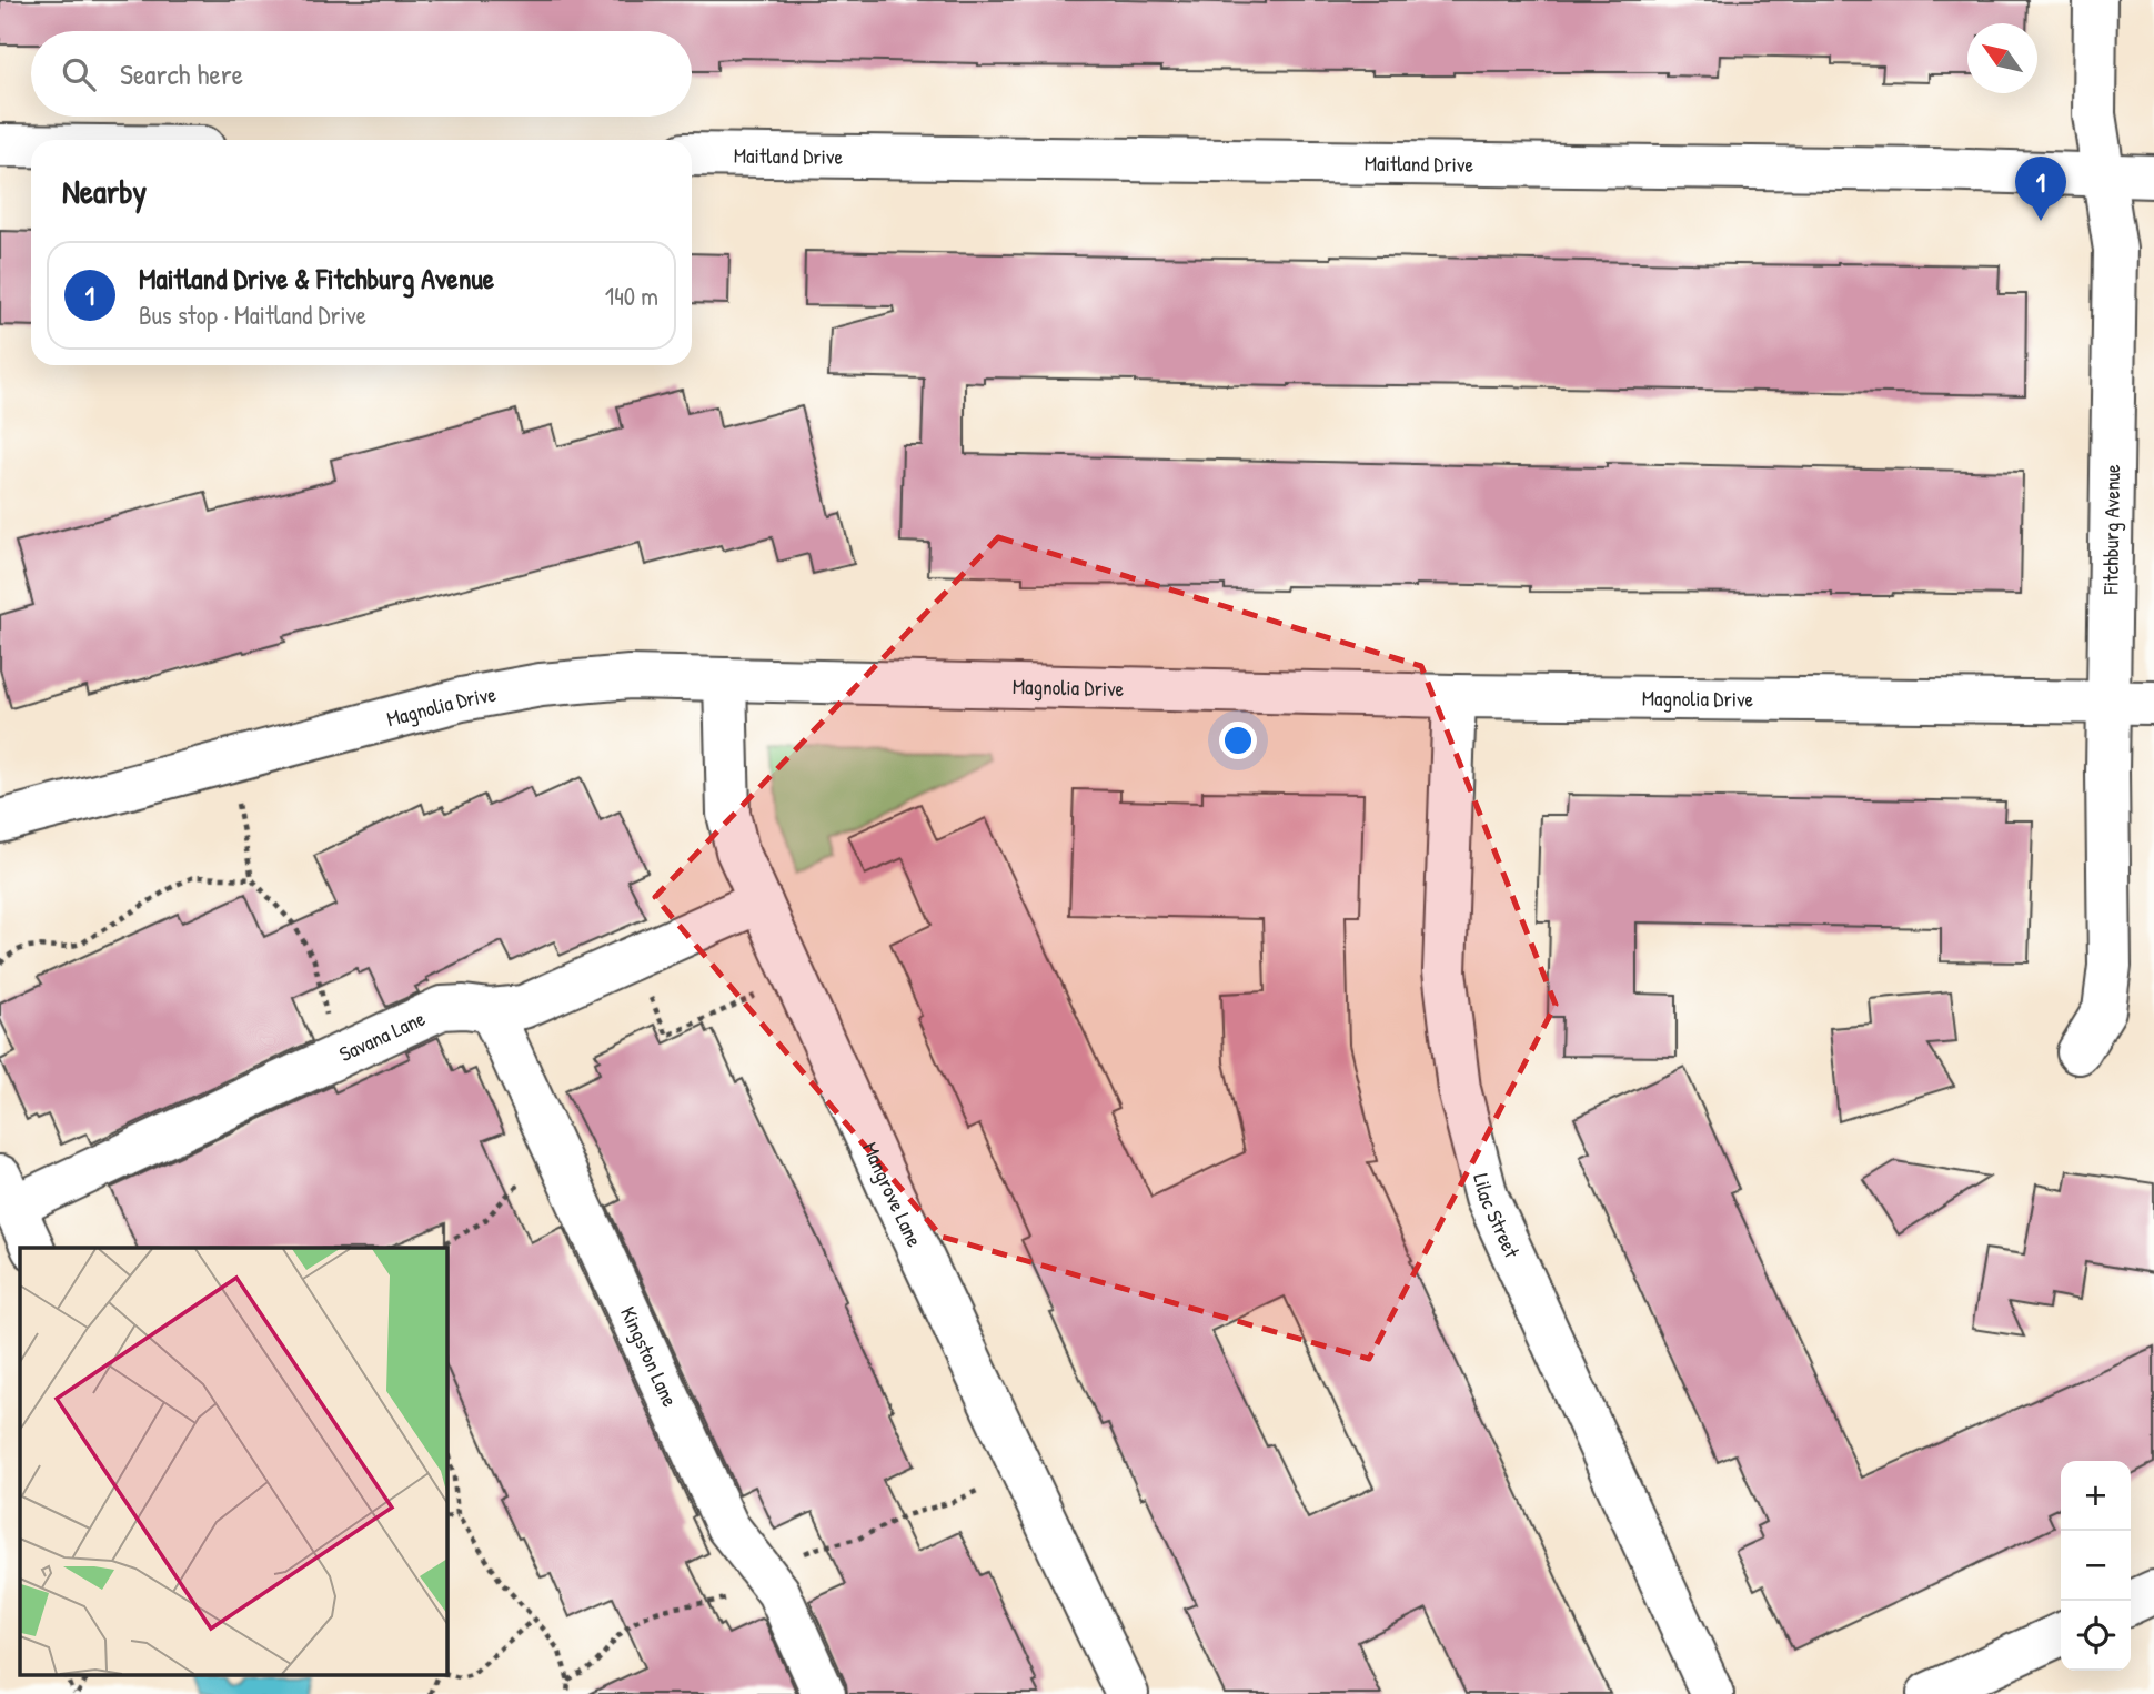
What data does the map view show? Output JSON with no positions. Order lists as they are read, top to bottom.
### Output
{
  "streets": {
    "street": [
      "Maitland Drive",
      "Fitchburg Avenue",
      "Magnolia Drive",
      "Savana Lane",
      "Mangrove Lane",
      "Lilac Street",
      "Kingston Lane"
    ]
  },
  "crossings": [
    ["Maitland Drive", "Fitchburg Avenue"],
    ["Fitchburg Avenue", "Magnolia Drive"],
    ["Magnolia Drive", "Mangrove Lane"],
    ["Magnolia Drive", "Lilac Street"],
    ["Savana Lane", "Mangrove Lane"],
    ["Savana Lane", "Kingston Lane"]
  ],
  "north": "top left",
  "page": {
    "search": "Search here",
    "heading": "Nearby",
    "pins": "1",
    "list": [
      {
        "mark": "1",
        "name": "Maitland Drive & Fitchburg Avenue",
        "note": "Bus stop · Maitland Drive",
        "value": "140 m"
      }
    ],
    "map_buttons": ["+", "−"]
  }
}
